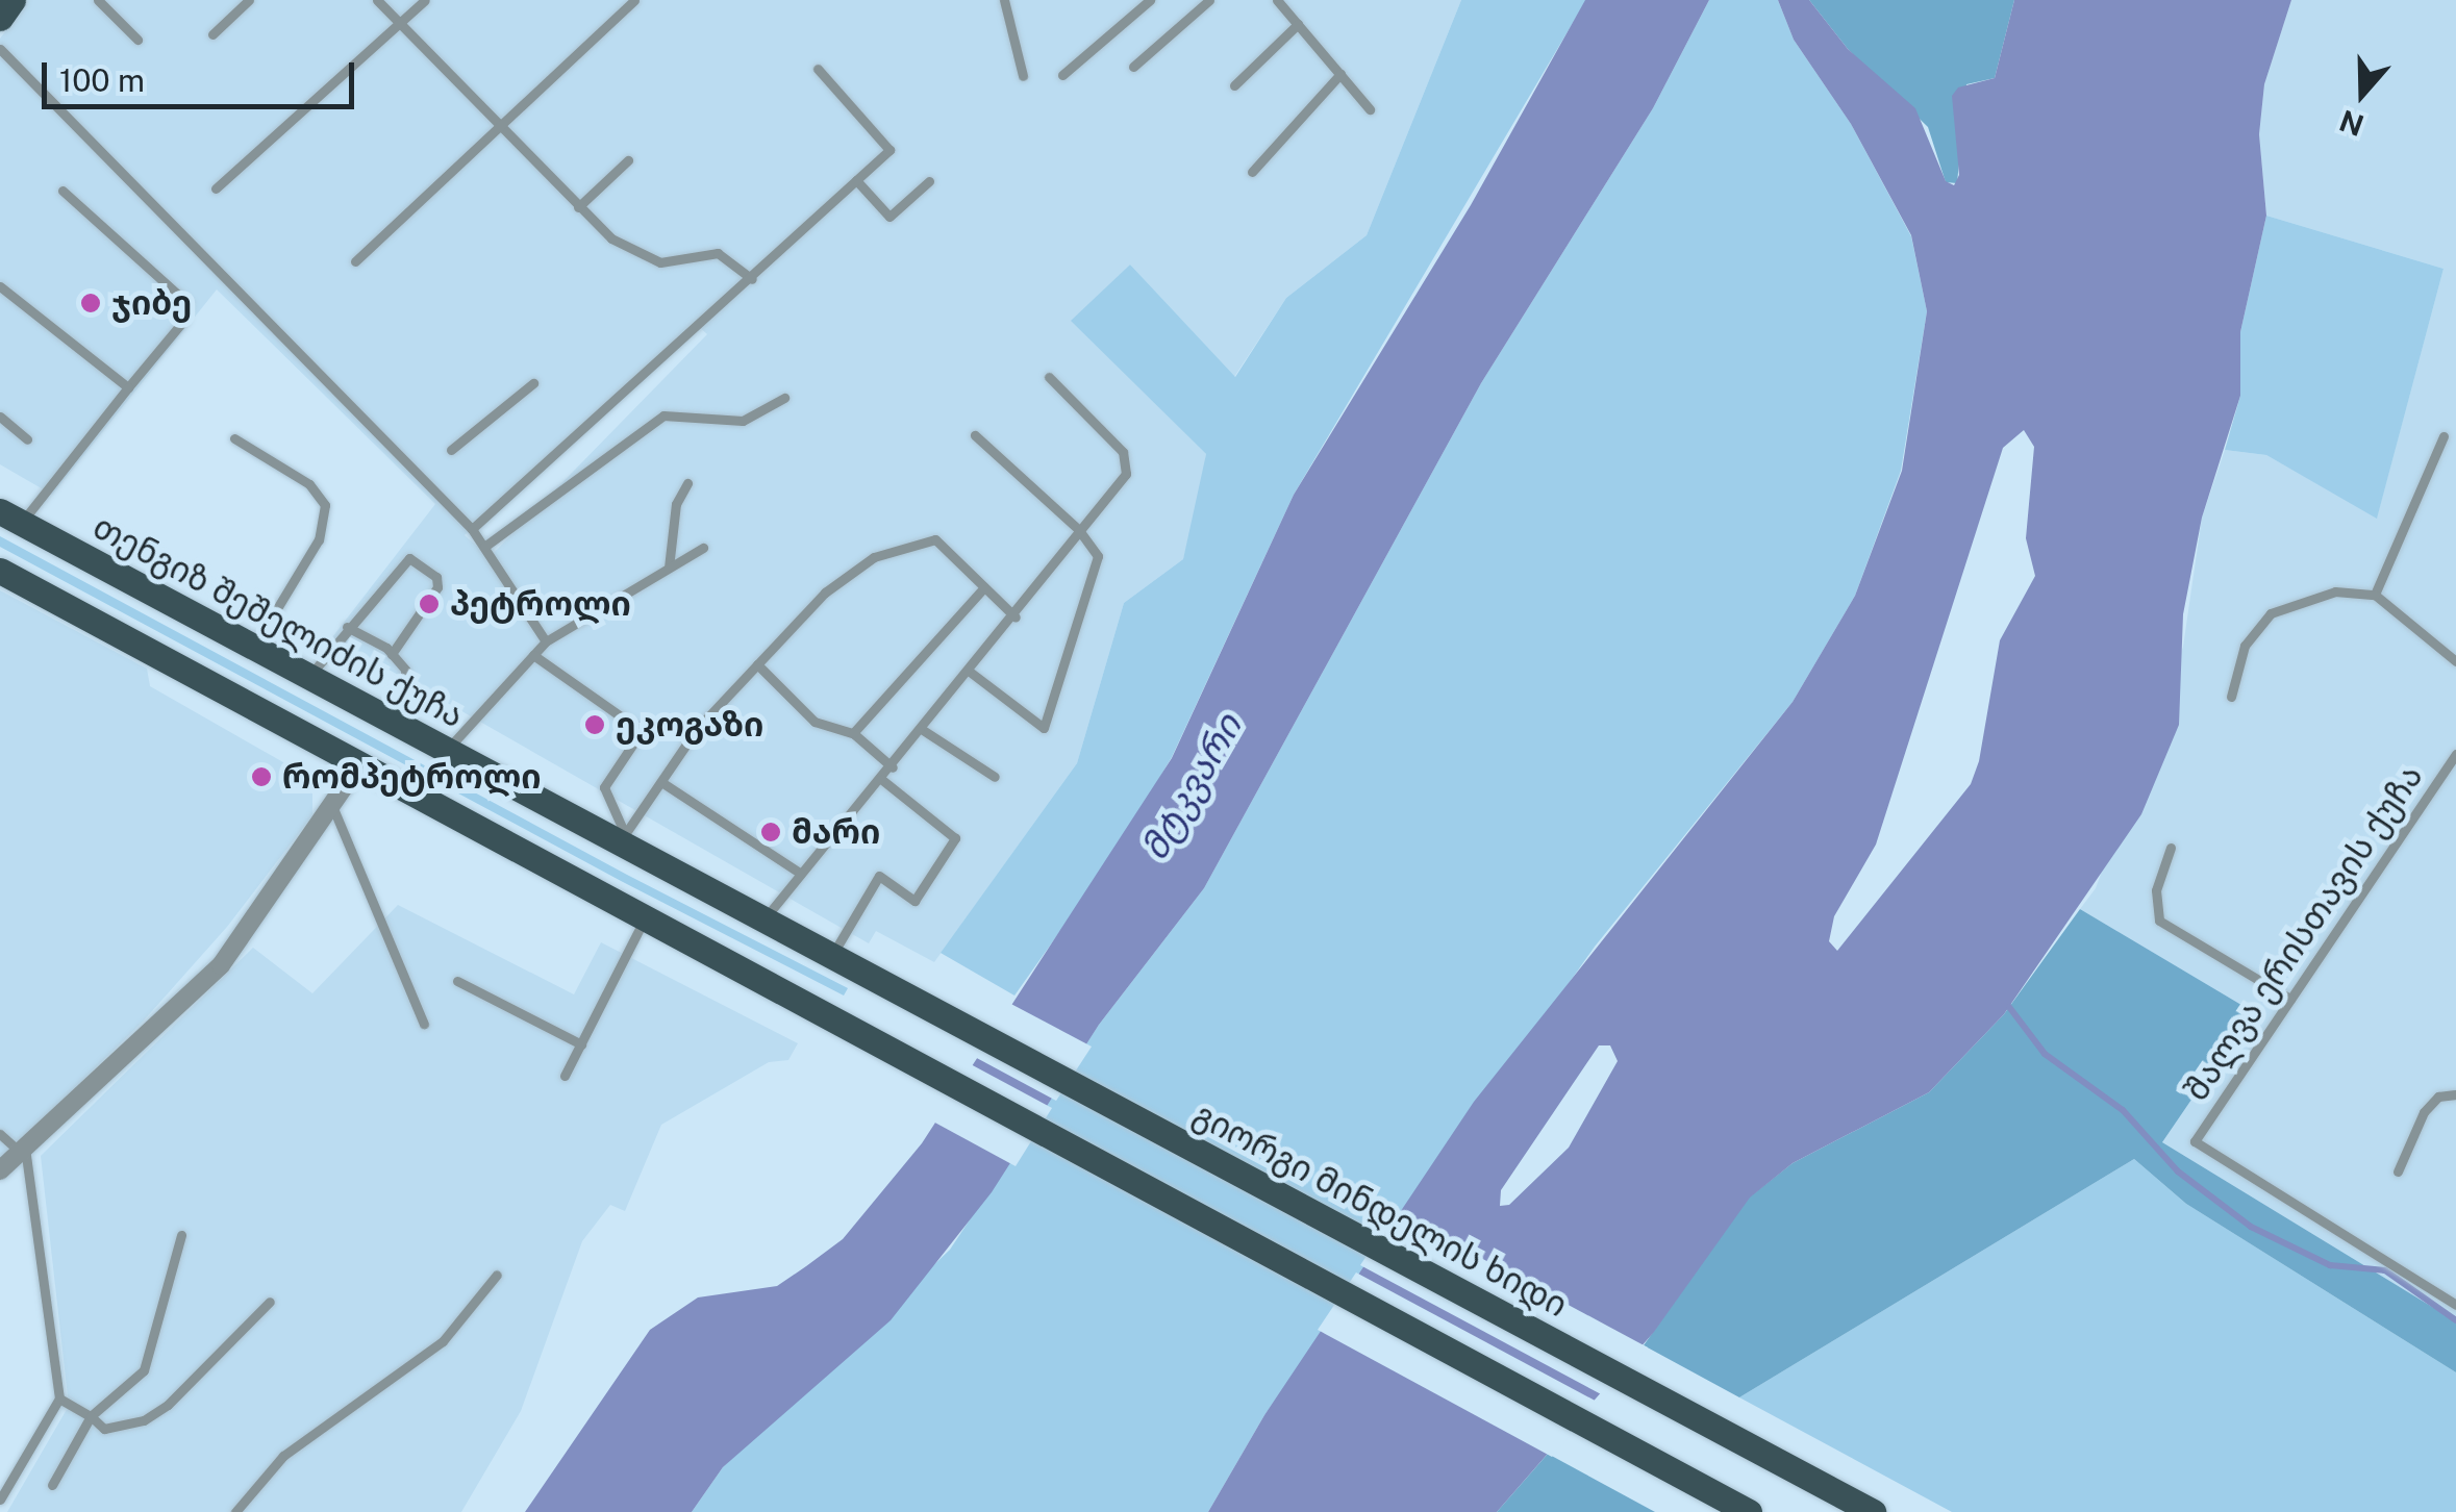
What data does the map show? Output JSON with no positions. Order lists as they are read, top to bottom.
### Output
{
  "streets": {
    "main road": ["თენგიზ შეშელიძის ქუჩა", "გიორგი მინდელის ხიდი"],
    "lane": ["შალვა ერისთავის ქუჩა"]
  },
  "crossings": [
    ["თენგიზ შეშელიძის ქუჩა", "გიორგი მინდელის ხიდი"]
  ],
  "water": ["მტკვარი"],
  "places": [
    "ჯიბე",
    "პეტროლი",
    "ეკოგაზი",
    "რომპეტროლი",
    "მარი"
  ],
  "scale_bar": "100 m",
  "north": "bottom"
}
